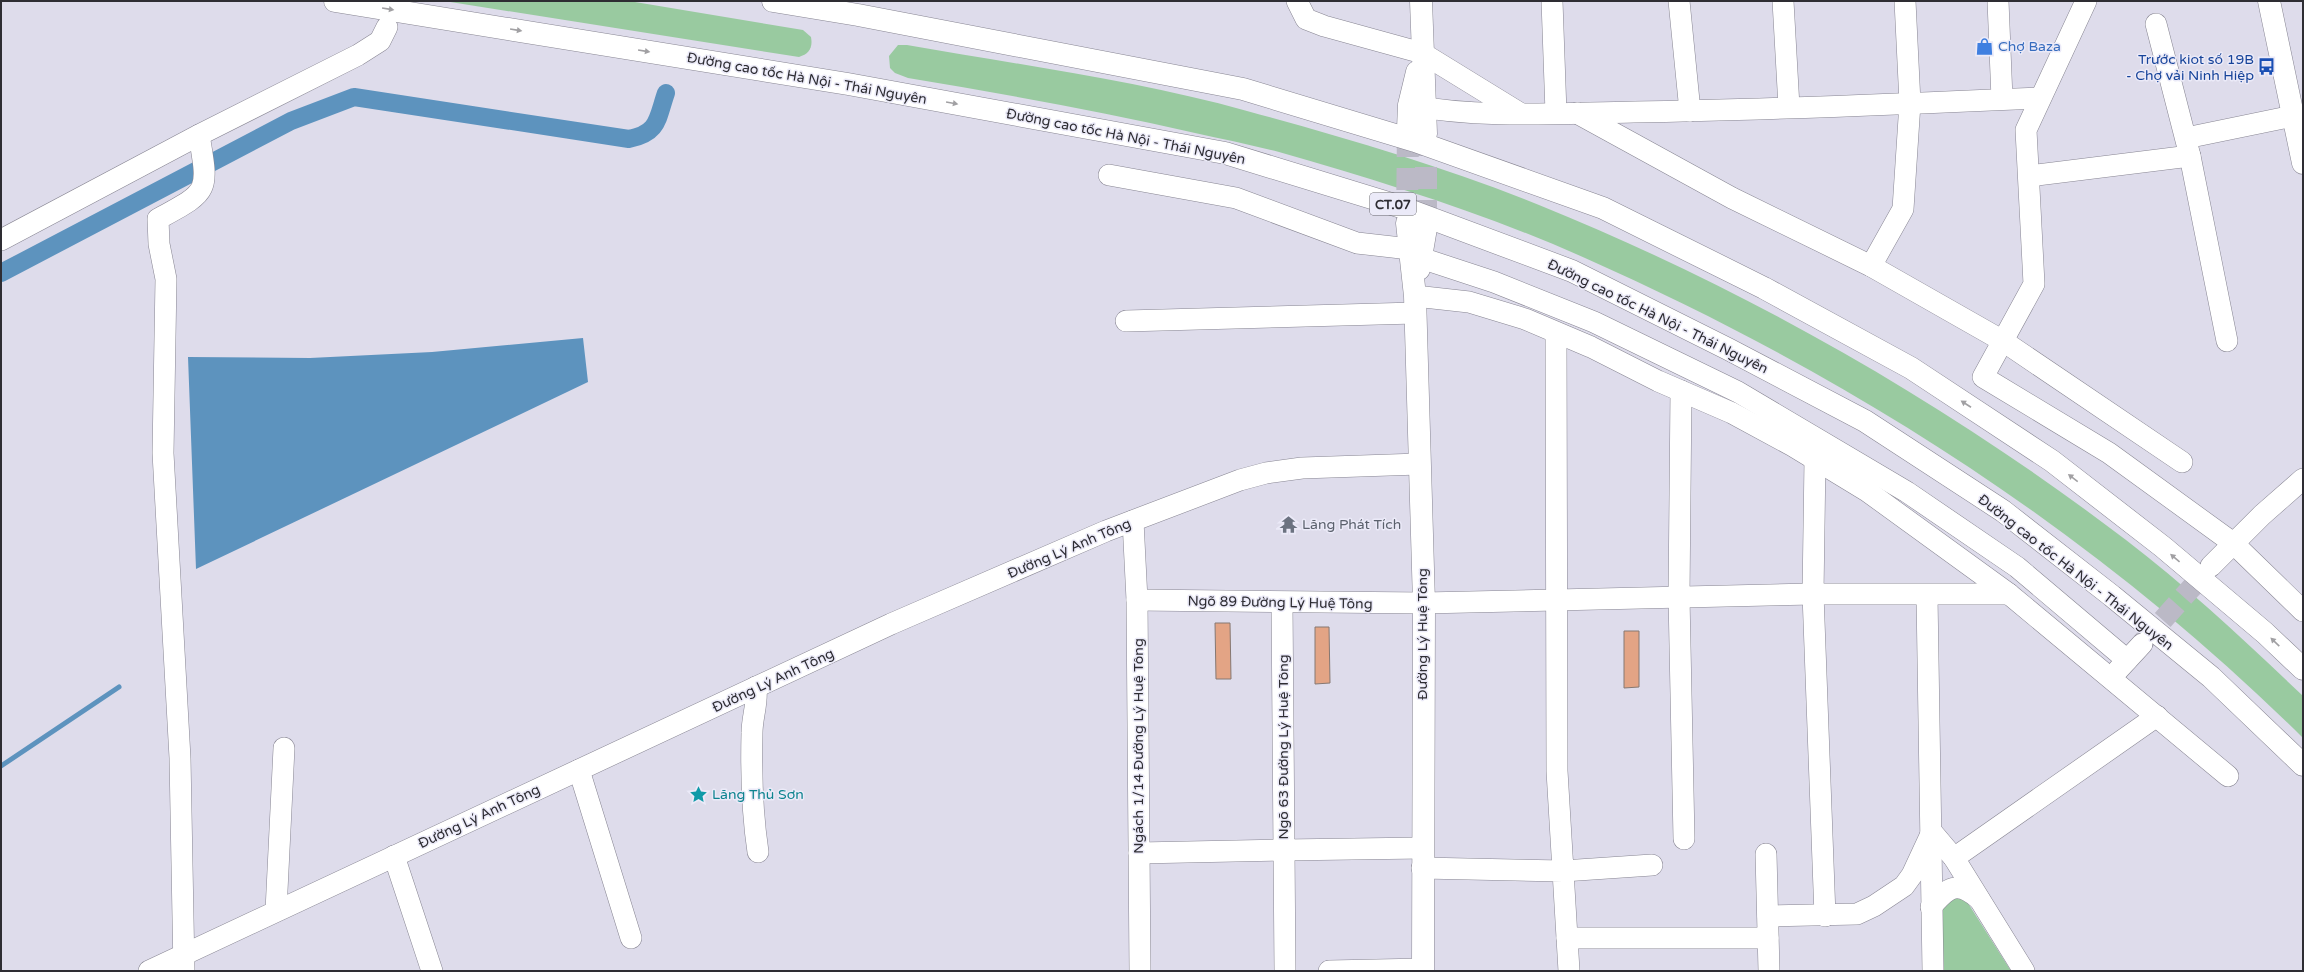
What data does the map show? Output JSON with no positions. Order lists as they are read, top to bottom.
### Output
{
  "streets": {
    "main road": ["Đường cao tốc Hà Nội - Thái Nguyên", "CT.07", "Đường Lý Huệ Tông"],
    "street": [
      "Đường Lý Anh Tông",
      "Ngõ 89 Đường Lý Huệ Tông",
      "Ngách 1/14 Đường Lý Huệ Tông",
      "Ngõ 63 Đường Lý Huệ Tông"
    ]
  },
  "crossings": [
    ["Đường Lý Anh Tông", "Đường Lý Huệ Tông"],
    ["Đường Lý Anh Tông", "Ngách 1/14 Đường Lý Huệ Tông"],
    ["Ngõ 89 Đường Lý Huệ Tông", "Đường Lý Huệ Tông"],
    ["Ngõ 89 Đường Lý Huệ Tông", "Ngách 1/14 Đường Lý Huệ Tông"],
    ["Ngõ 89 Đường Lý Huệ Tông", "Ngõ 63 Đường Lý Huệ Tông"],
    ["Đường Lý Huệ Tông", "Ngõ 63 Đường Lý Huệ Tông"]
  ],
  "places": {
    "shop": ["Chợ Baza"],
    "bus stop": ["Trước kiot số 19B - Chợ vải Ninh Hiệp"],
    "temple": ["Lăng Phát Tích"],
    "place": ["Lăng Thủ Sơn"]
  }
}
